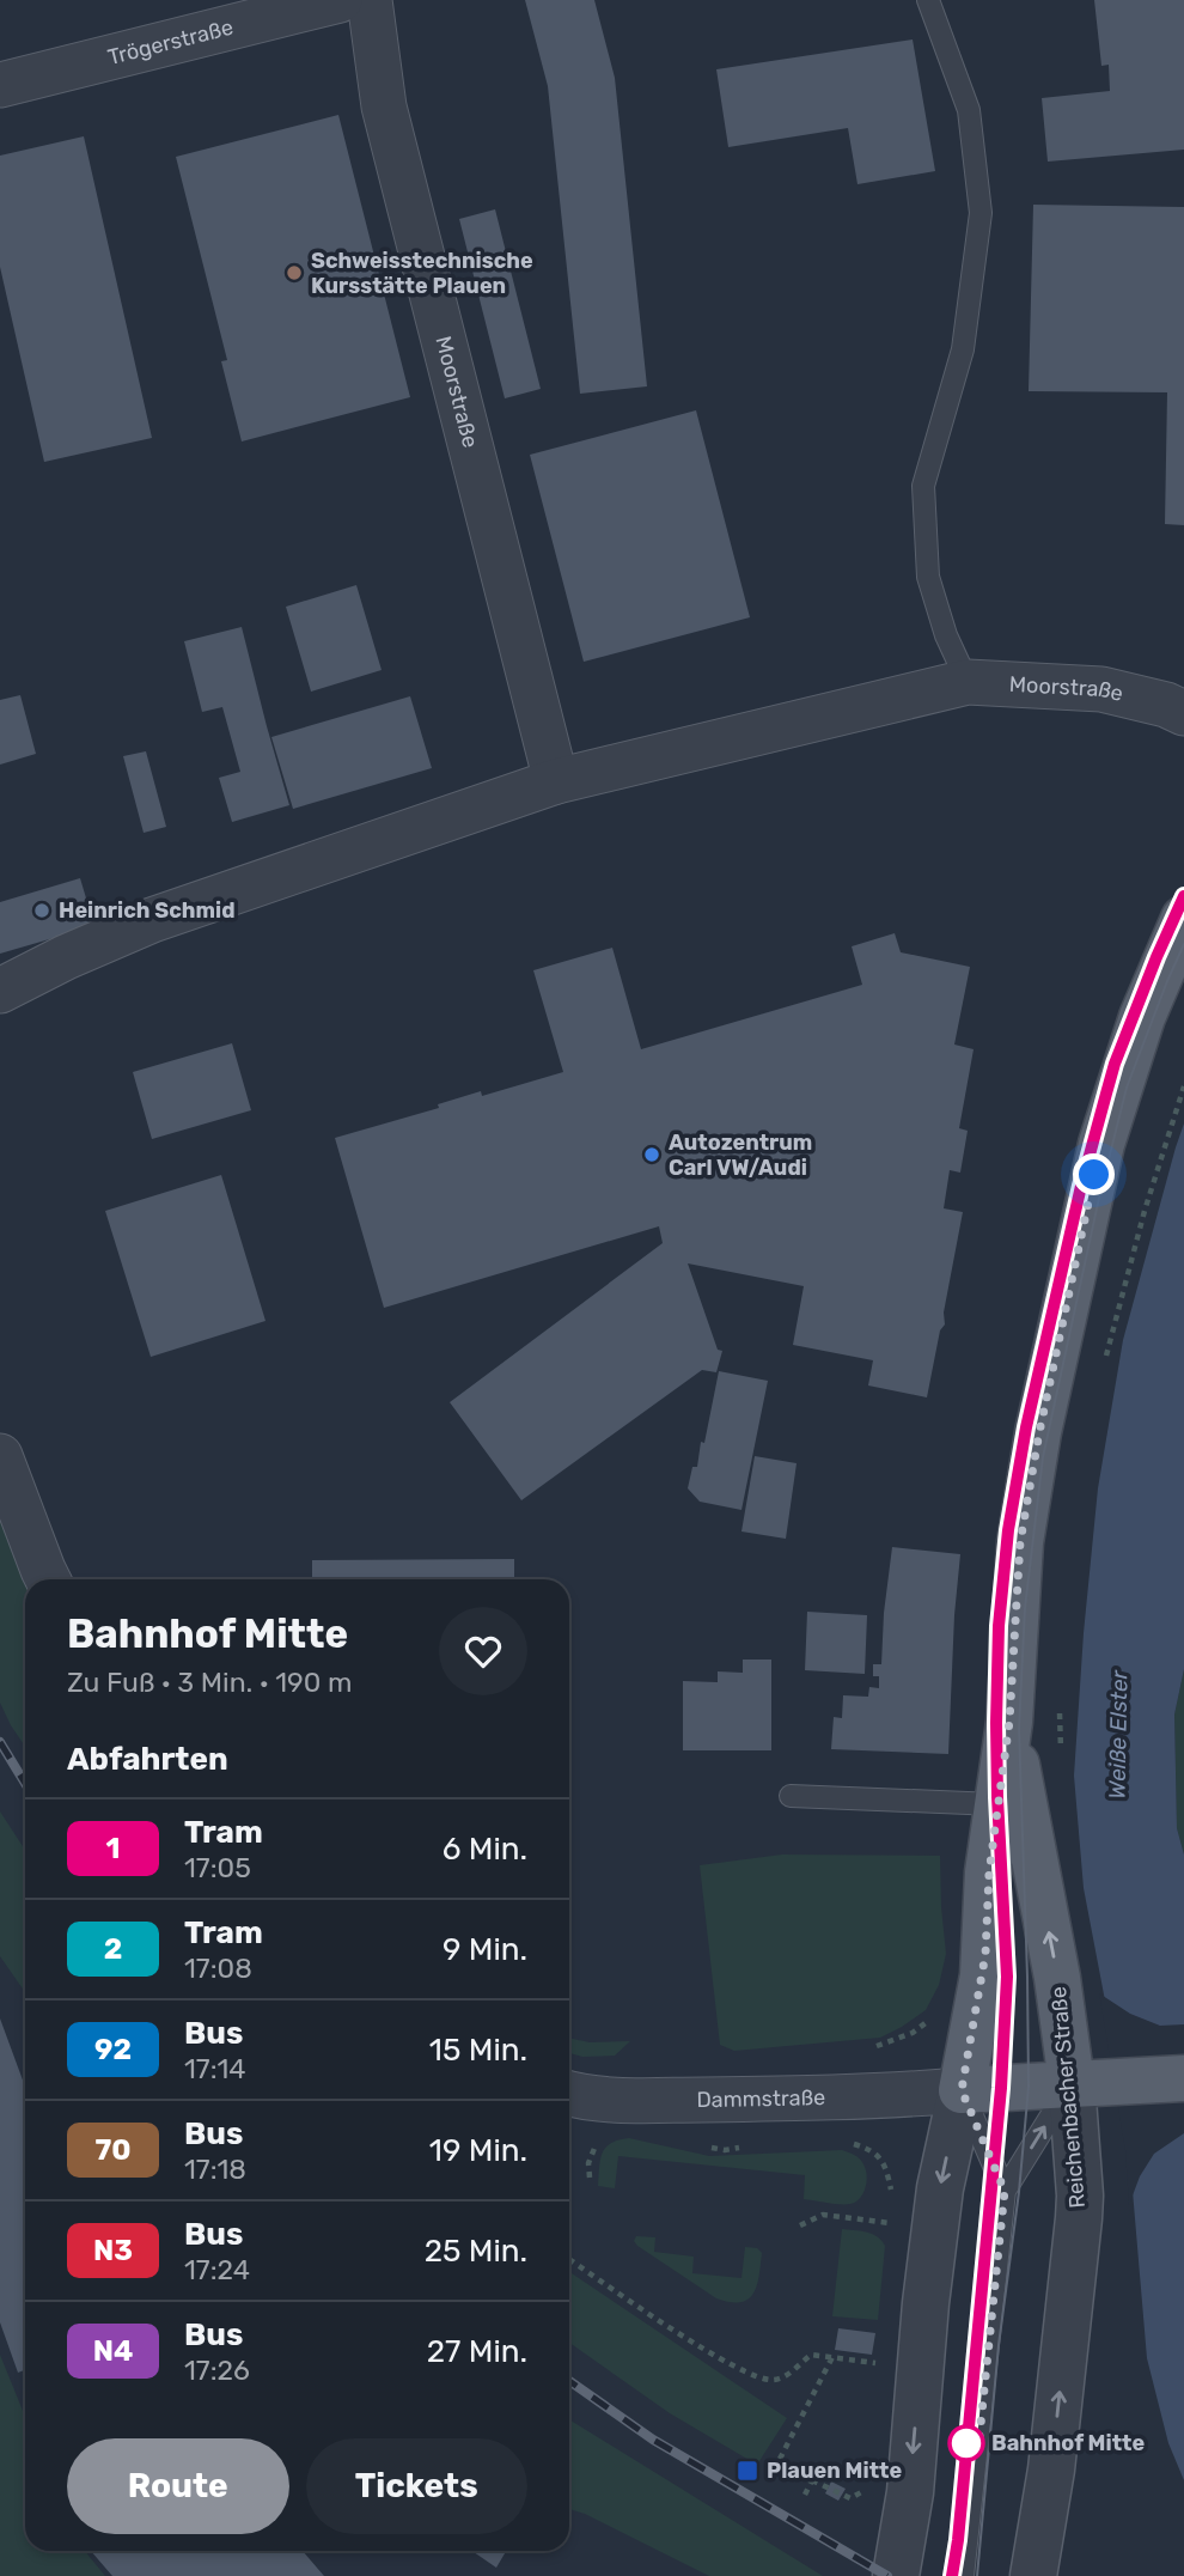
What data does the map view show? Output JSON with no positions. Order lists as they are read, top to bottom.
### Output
{
  "streets": {
    "main road": ["Reichenbacher Straße"],
    "street": ["Trögerstraße", "Moorstraße", "Dammstraße"]
  },
  "crossings": [
    ["Reichenbacher Straße", "Dammstraße"]
  ],
  "water": ["Weiße Elster"],
  "places": {
    "other": [
      "Schweisstechnische Kursstätte Plauen",
      "Heinrich Schmid",
      "Autozentrum Carl VW/Audi",
      "Bahnhof Mitte"
    ],
    "transit": ["Plauen Mitte"]
  },
  "lines": ["tram line 1"],
  "page": {
    "heading": [
      ["Bahnhof Mitte", "Zu Fuß · 3 Min. · 190 m"],
      "Abfahrten"
    ],
    "list": [
      {
        "mark": "1",
        "name": "Tram",
        "note": "17:05",
        "value": "6 Min."
      },
      {
        "mark": "2",
        "name": "Tram",
        "note": "17:08",
        "value": "9 Min."
      },
      {
        "mark": "92",
        "name": "Bus",
        "note": "17:14",
        "value": "15 Min."
      },
      {
        "mark": "70",
        "name": "Bus",
        "note": "17:18",
        "value": "19 Min."
      },
      {
        "mark": "N3",
        "name": "Bus",
        "note": "17:24",
        "value": "25 Min."
      },
      {
        "mark": "N4",
        "name": "Bus",
        "note": "17:26",
        "value": "27 Min."
      }
    ],
    "buttons": ["Route", "Tickets"]
  }
}
